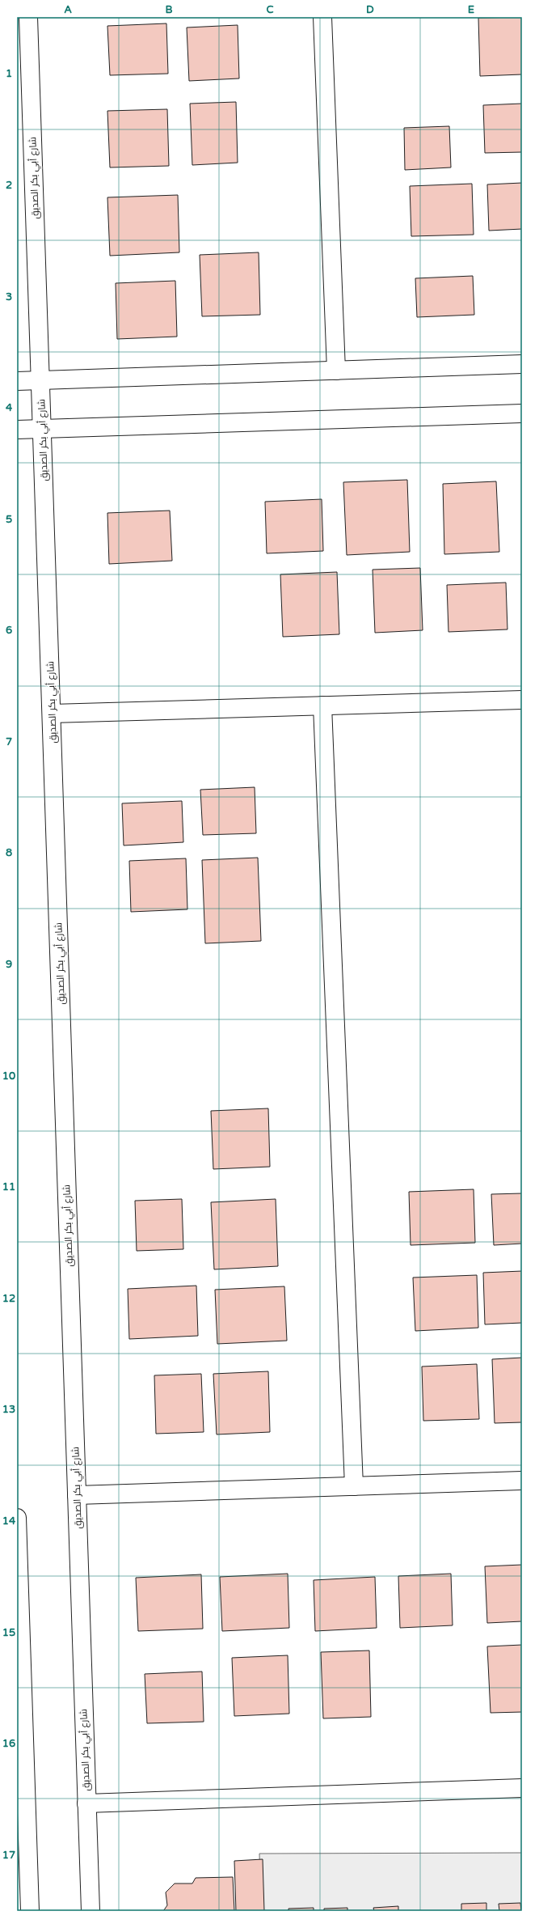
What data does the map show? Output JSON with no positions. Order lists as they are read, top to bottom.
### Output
{
  "streets": {
    "street": ["شارع أبي بكر الصديق"]
  },
  "grid": {
    "columns": [
      "A",
      "B",
      "C",
      "D",
      "E"
    ],
    "rows": [
      "1",
      "2",
      "3",
      "4",
      "5",
      "6",
      "7",
      "8",
      "9",
      "10",
      "11",
      "12",
      "13",
      "14",
      "15",
      "16",
      "17"
    ]
  }
}
